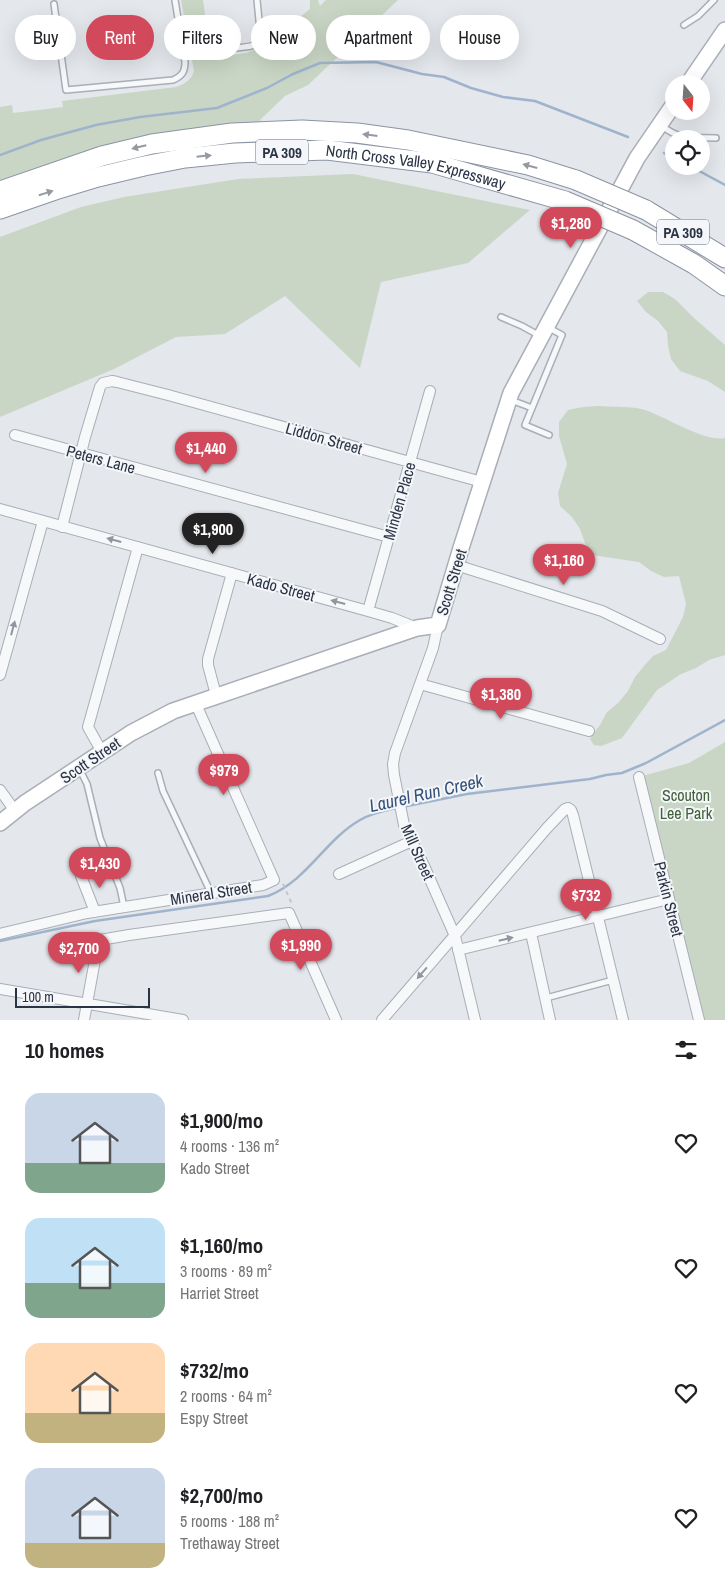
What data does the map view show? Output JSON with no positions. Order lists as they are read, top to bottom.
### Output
{
  "streets": {
    "highway": ["PA 309", "North Cross Valley Expressway"],
    "street": [
      "Liddon Street",
      "Peters Lane",
      "Minden Place",
      "Scott Street",
      "Kado Street",
      "Mill Street",
      "Mineral Street",
      "Parkin Street"
    ]
  },
  "crossings": [
    ["Liddon Street", "Peters Lane"],
    ["Liddon Street", "Minden Place"],
    ["Liddon Street", "Scott Street"],
    ["Peters Lane", "Minden Place"],
    ["Minden Place", "Kado Street"],
    ["Scott Street", "Kado Street"],
    ["Scott Street", "Mill Street"]
  ],
  "one_way": ["Kado Street"],
  "water": ["Laurel Run Creek"],
  "parks": ["Scouton Lee Park"],
  "scale_bar": "100 m",
  "north": "bottom",
  "page": {
    "chip": [
      "Buy",
      "Rent",
      "Filters",
      "New",
      "Apartment",
      "House"
    ],
    "price": [
      "$1,280",
      "$1,440",
      "$1,900",
      "$1,160",
      "$1,380",
      "$979",
      "$1,430",
      "$732",
      "$1,990",
      "$2,700"
    ],
    "scale": "100 m",
    "heading": "10 homes",
    "list": [
      {
        "name": "$1,900/mo",
        "note": "4 rooms · 136 m² · Kado Street"
      },
      {
        "name": "$1,160/mo",
        "note": "3 rooms · 89 m² · Harriet Street"
      },
      {
        "name": "$732/mo",
        "note": "2 rooms · 64 m² · Espy Street"
      },
      {
        "name": "$2,700/mo",
        "note": "5 rooms · 188 m² · Trethaway Street"
      }
    ]
  }
}
